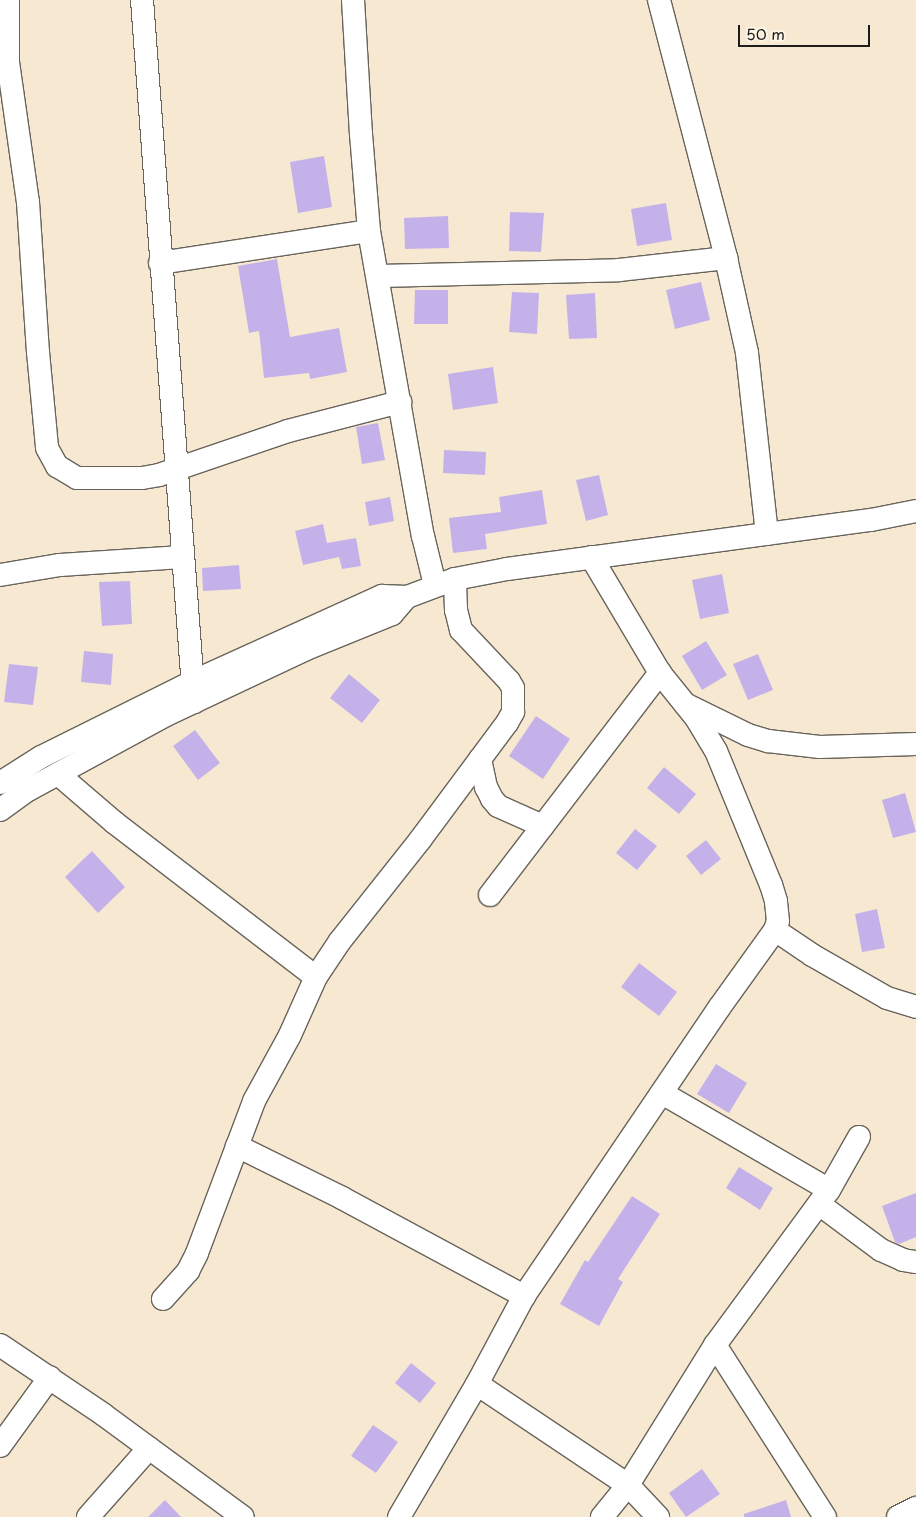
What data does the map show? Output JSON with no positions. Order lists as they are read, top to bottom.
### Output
{
  "scale_bar": "50 m"
}
